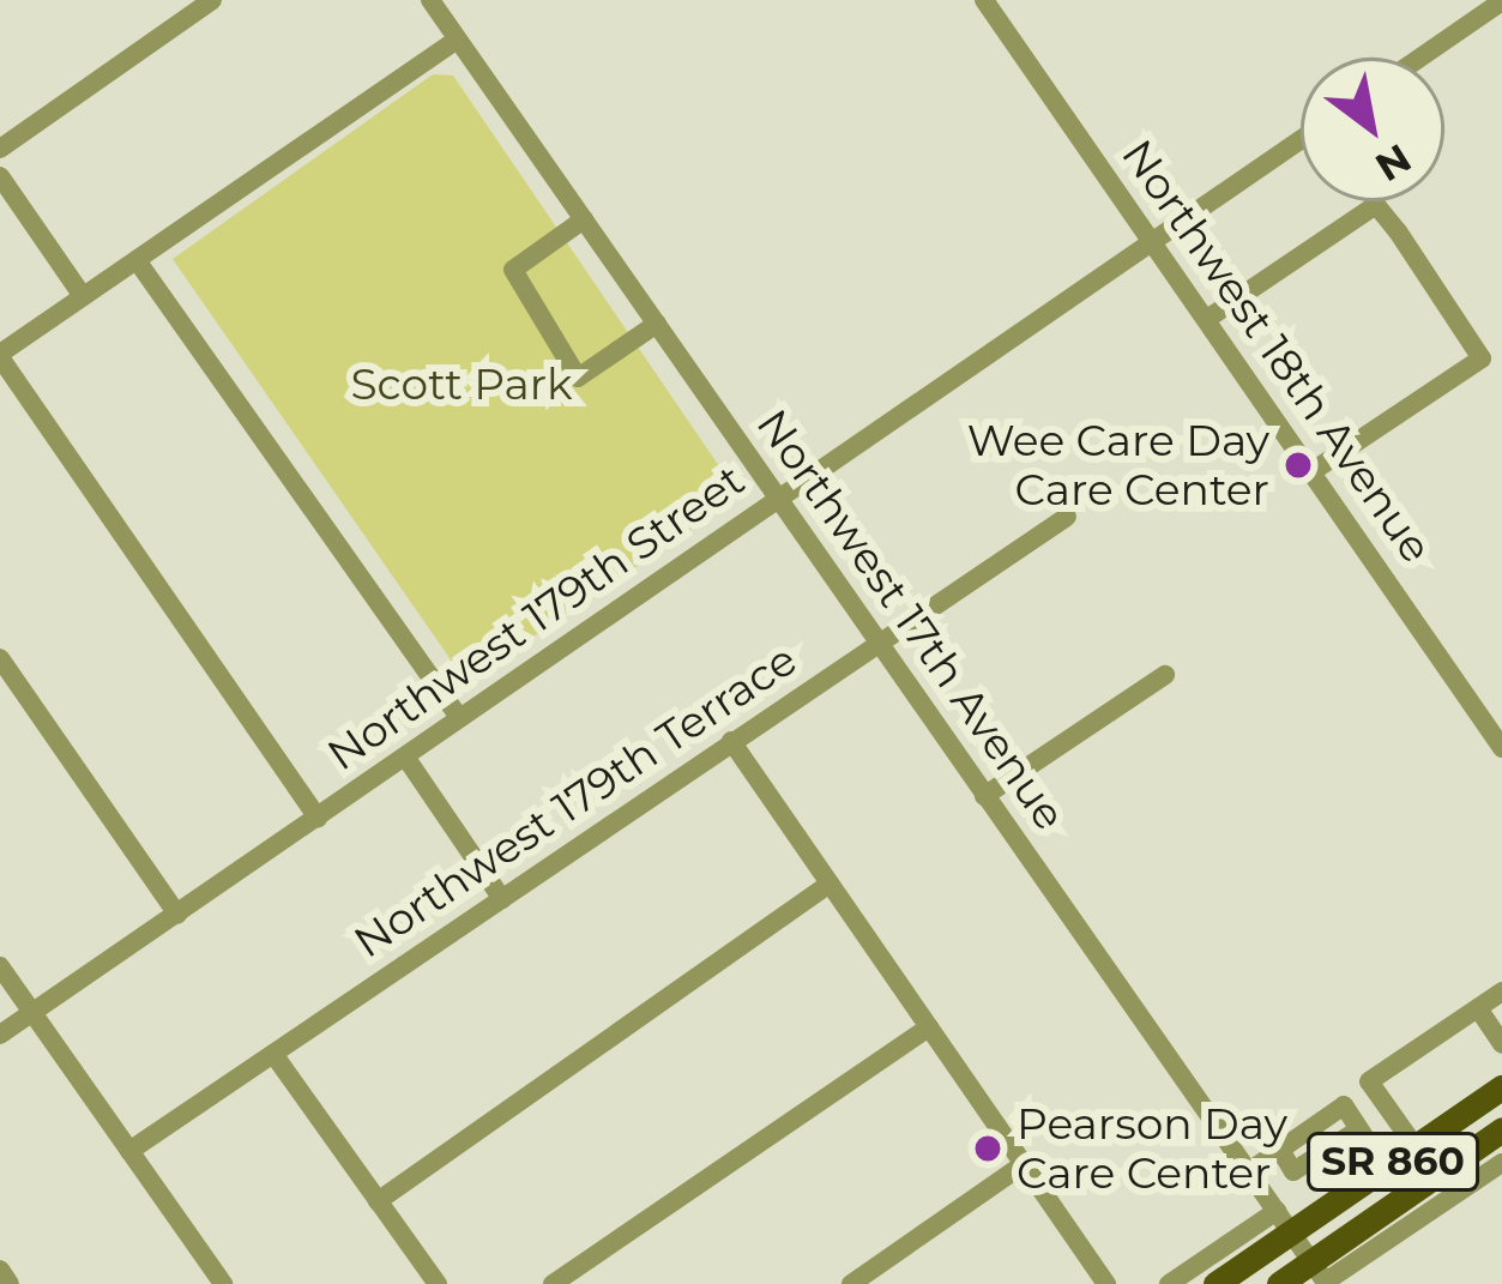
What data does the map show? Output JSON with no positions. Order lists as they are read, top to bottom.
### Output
{
  "streets": {
    "main road": ["SR 860"],
    "street": [
      "Northwest 18th Avenue",
      "Northwest 179th Street",
      "Northwest 17th Avenue",
      "Northwest 179th Terrace"
    ]
  },
  "crossings": [
    ["Northwest 18th Avenue", "Northwest 179th Street"],
    ["Northwest 179th Street", "Northwest 17th Avenue"],
    ["Northwest 17th Avenue", "Northwest 179th Terrace"],
    ["Northwest 17th Avenue", "SR 860"]
  ],
  "parks": ["Scott Park"],
  "places": ["Wee Care Day Care Center", "Pearson Day Care Center"],
  "north": "bottom right"
}
